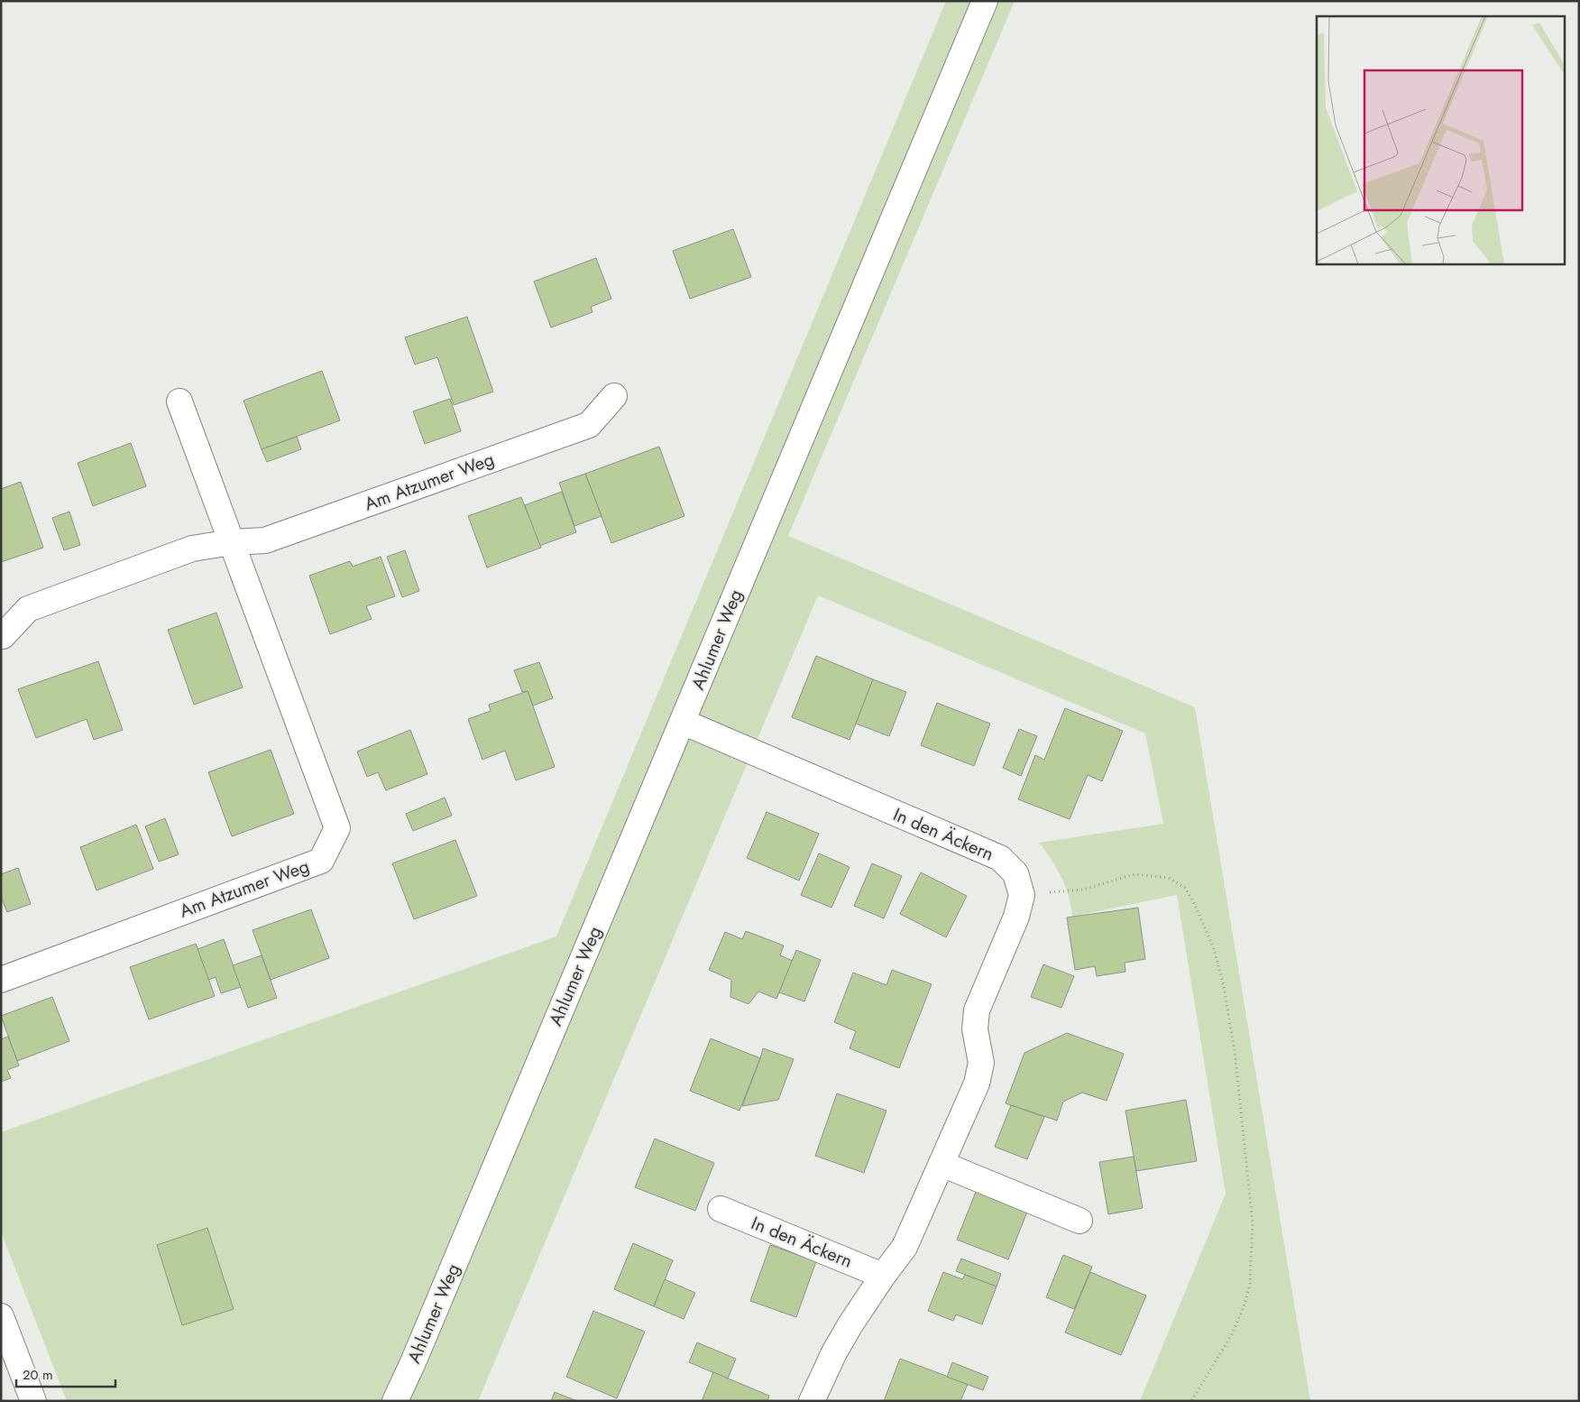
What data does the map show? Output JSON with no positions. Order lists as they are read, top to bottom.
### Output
{
  "streets": {
    "street": ["Am Atzumer Weg", "Ahlumer Weg", "In den Äckern"]
  },
  "crossings": [
    ["Ahlumer Weg", "In den Äckern"]
  ],
  "scale_bar": "20 m"
}
